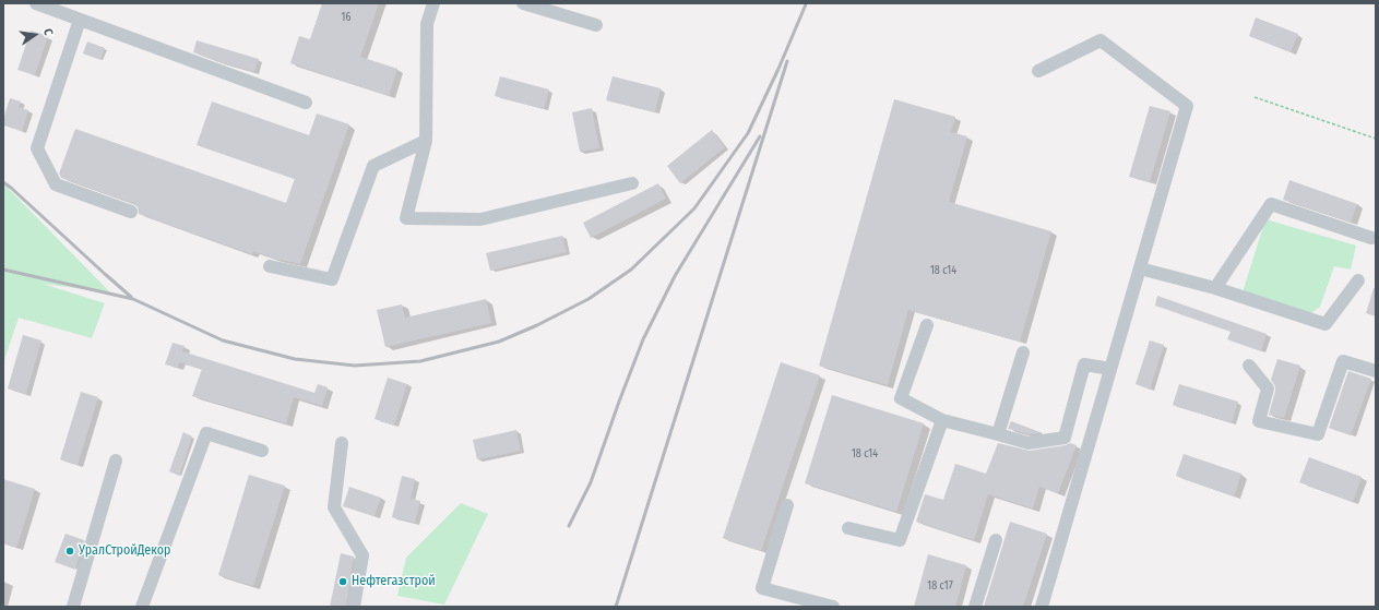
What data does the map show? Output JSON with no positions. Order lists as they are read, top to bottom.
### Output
{
  "places": ["УралСтройДекор", "Нефтегазстрой"],
  "house_numbers": [
    "16",
    "18 с14",
    "18 с14",
    "18 с17"
  ],
  "north": "right"
}
